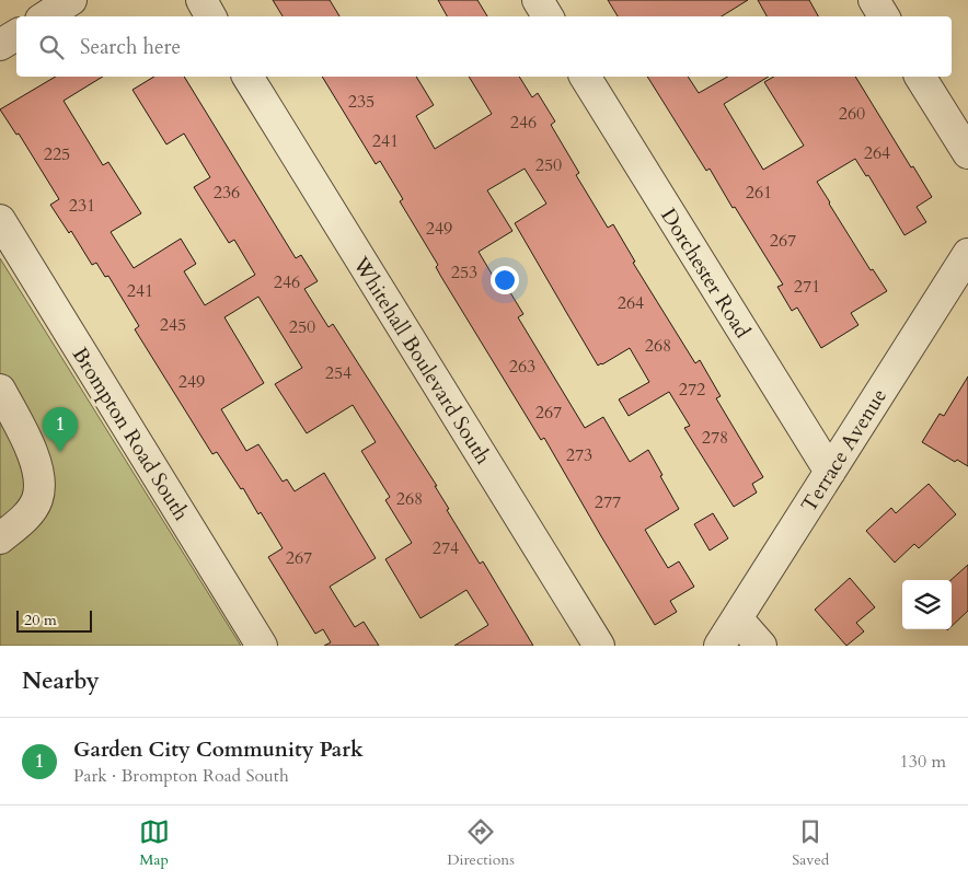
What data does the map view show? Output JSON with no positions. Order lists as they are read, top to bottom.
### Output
{
  "streets": {
    "street": [
      "Dorchester Road",
      "Whitehall Boulevard South",
      "Brompton Road South",
      "Terrace Avenue"
    ]
  },
  "crossings": [
    ["Dorchester Road", "Terrace Avenue"]
  ],
  "house_numbers": [
    "235",
    "260",
    "246",
    "241",
    "264",
    "225",
    "250",
    "236",
    "261",
    "231",
    "249",
    "267",
    "253",
    "246",
    "271",
    "241",
    "264",
    "245",
    "250",
    "268",
    "263",
    "254",
    "249",
    "272",
    "267",
    "278",
    "273",
    "268",
    "277",
    "274",
    "267"
  ],
  "scale_bar": "20 m",
  "page": {
    "search": "Search here",
    "pins": "1",
    "scale": "20 m",
    "heading": "Nearby",
    "list": [
      {
        "mark": "1",
        "name": "Garden City Community Park",
        "note": "Park · Brompton Road South",
        "value": "130 m"
      }
    ],
    "nav": ["Map", "Directions", "Saved"]
  }
}
